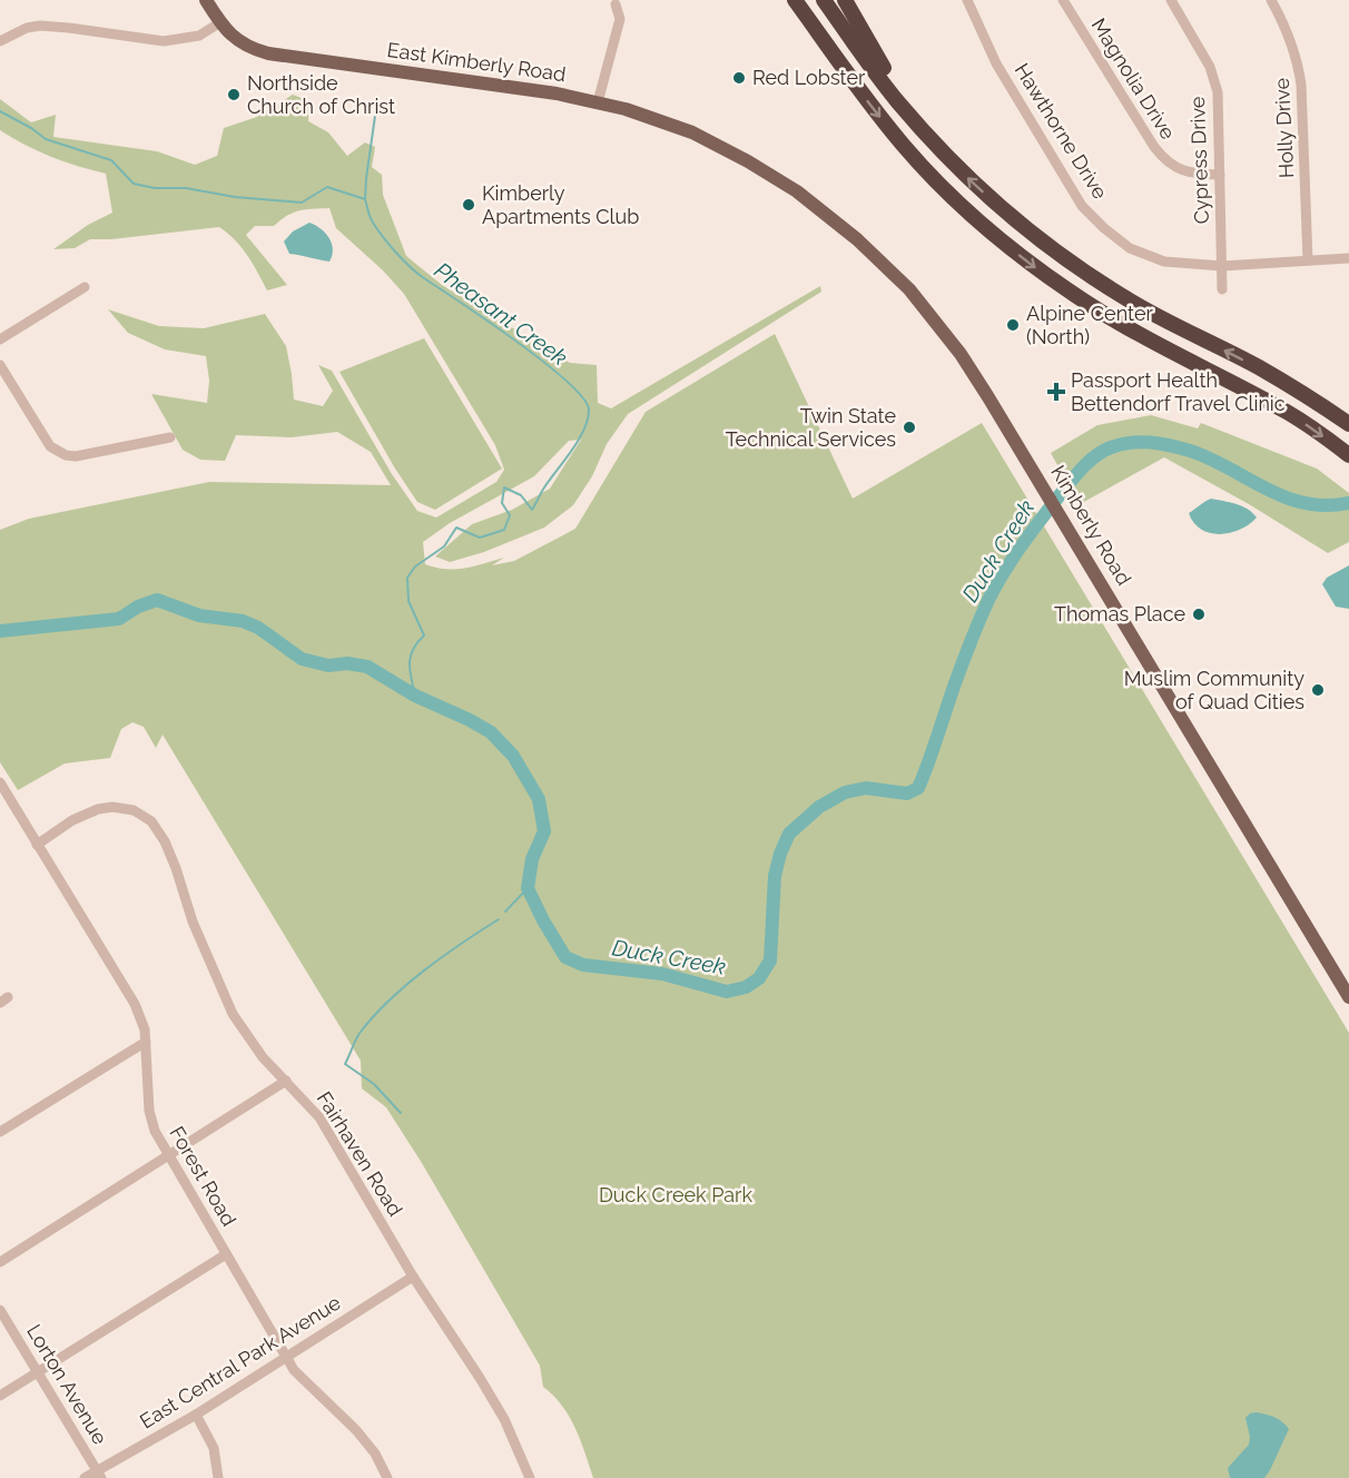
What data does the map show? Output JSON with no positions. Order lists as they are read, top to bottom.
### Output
{
  "streets": {
    "main road": ["East Kimberly Road", "Kimberly Road"],
    "street": [
      "Magnolia Drive",
      "Holly Drive",
      "Hawthorne Drive",
      "Cypress Drive",
      "Fairhaven Road",
      "Forest Road",
      "East Central Park Avenue",
      "Lorton Avenue"
    ]
  },
  "crossings": [
    ["East Kimberly Road", "Kimberly Road"],
    ["Magnolia Drive", "Cypress Drive"],
    ["Holly Drive", "Hawthorne Drive"],
    ["Hawthorne Drive", "Cypress Drive"],
    ["Fairhaven Road", "Forest Road"],
    ["Fairhaven Road", "East Central Park Avenue"],
    ["Forest Road", "East Central Park Avenue"],
    ["East Central Park Avenue", "Lorton Avenue"]
  ],
  "water": ["Pheasant Creek", "Duck Creek"],
  "parks": ["Duck Creek Park"],
  "places": {
    "other": [
      "Red Lobster",
      "Northside Church of Christ",
      "Kimberly Apartments Club",
      "Alpine Center (North)",
      "Twin State Technical Services",
      "Thomas Place",
      "Muslim Community of Quad Cities"
    ],
    "health": ["Passport Health Bettendorf Travel Clinic"]
  }
}
